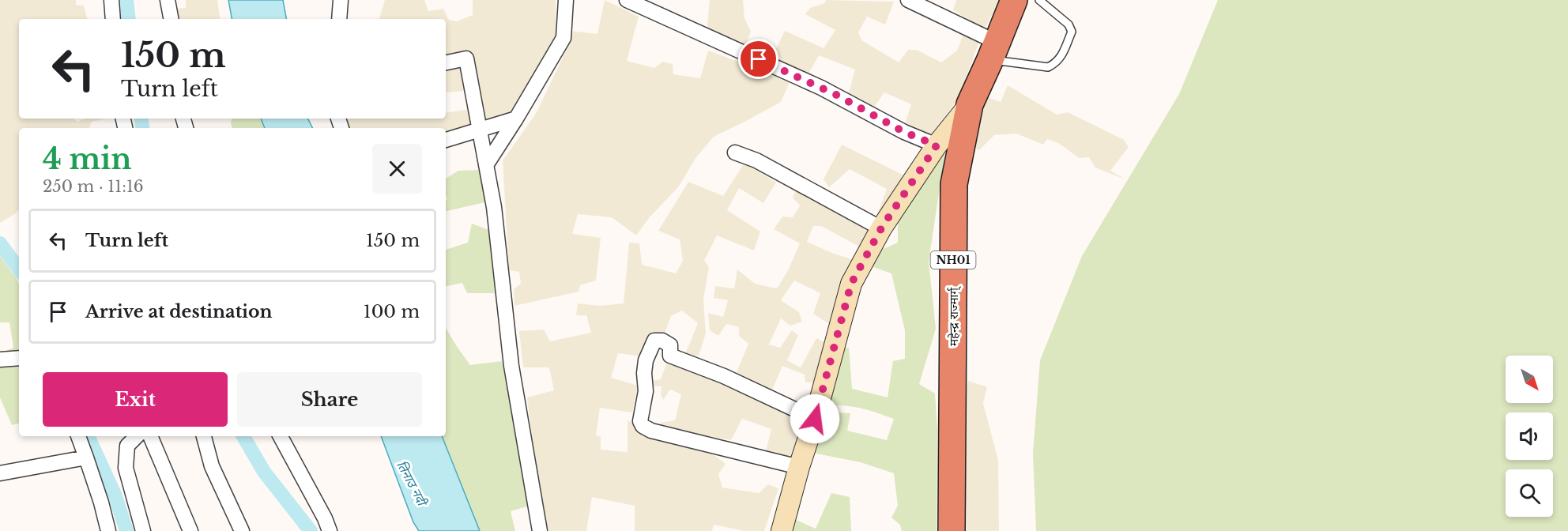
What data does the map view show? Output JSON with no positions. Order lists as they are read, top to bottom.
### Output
{
  "streets": {
    "highway": ["NH01", "महेन्द्र राज्मार्ग्"]
  },
  "water": ["तिनाउ नदी"],
  "north": "bottom right",
  "page": {
    "turn": ["150 m", "Turn left"],
    "heading": ["4 min", "250 m · 11:16"],
    "list": [
      {
        "name": "Turn left",
        "value": "150 m"
      },
      {
        "name": "Arrive at destination",
        "value": "100 m"
      }
    ],
    "buttons": ["Exit", "Share"]
  }
}
